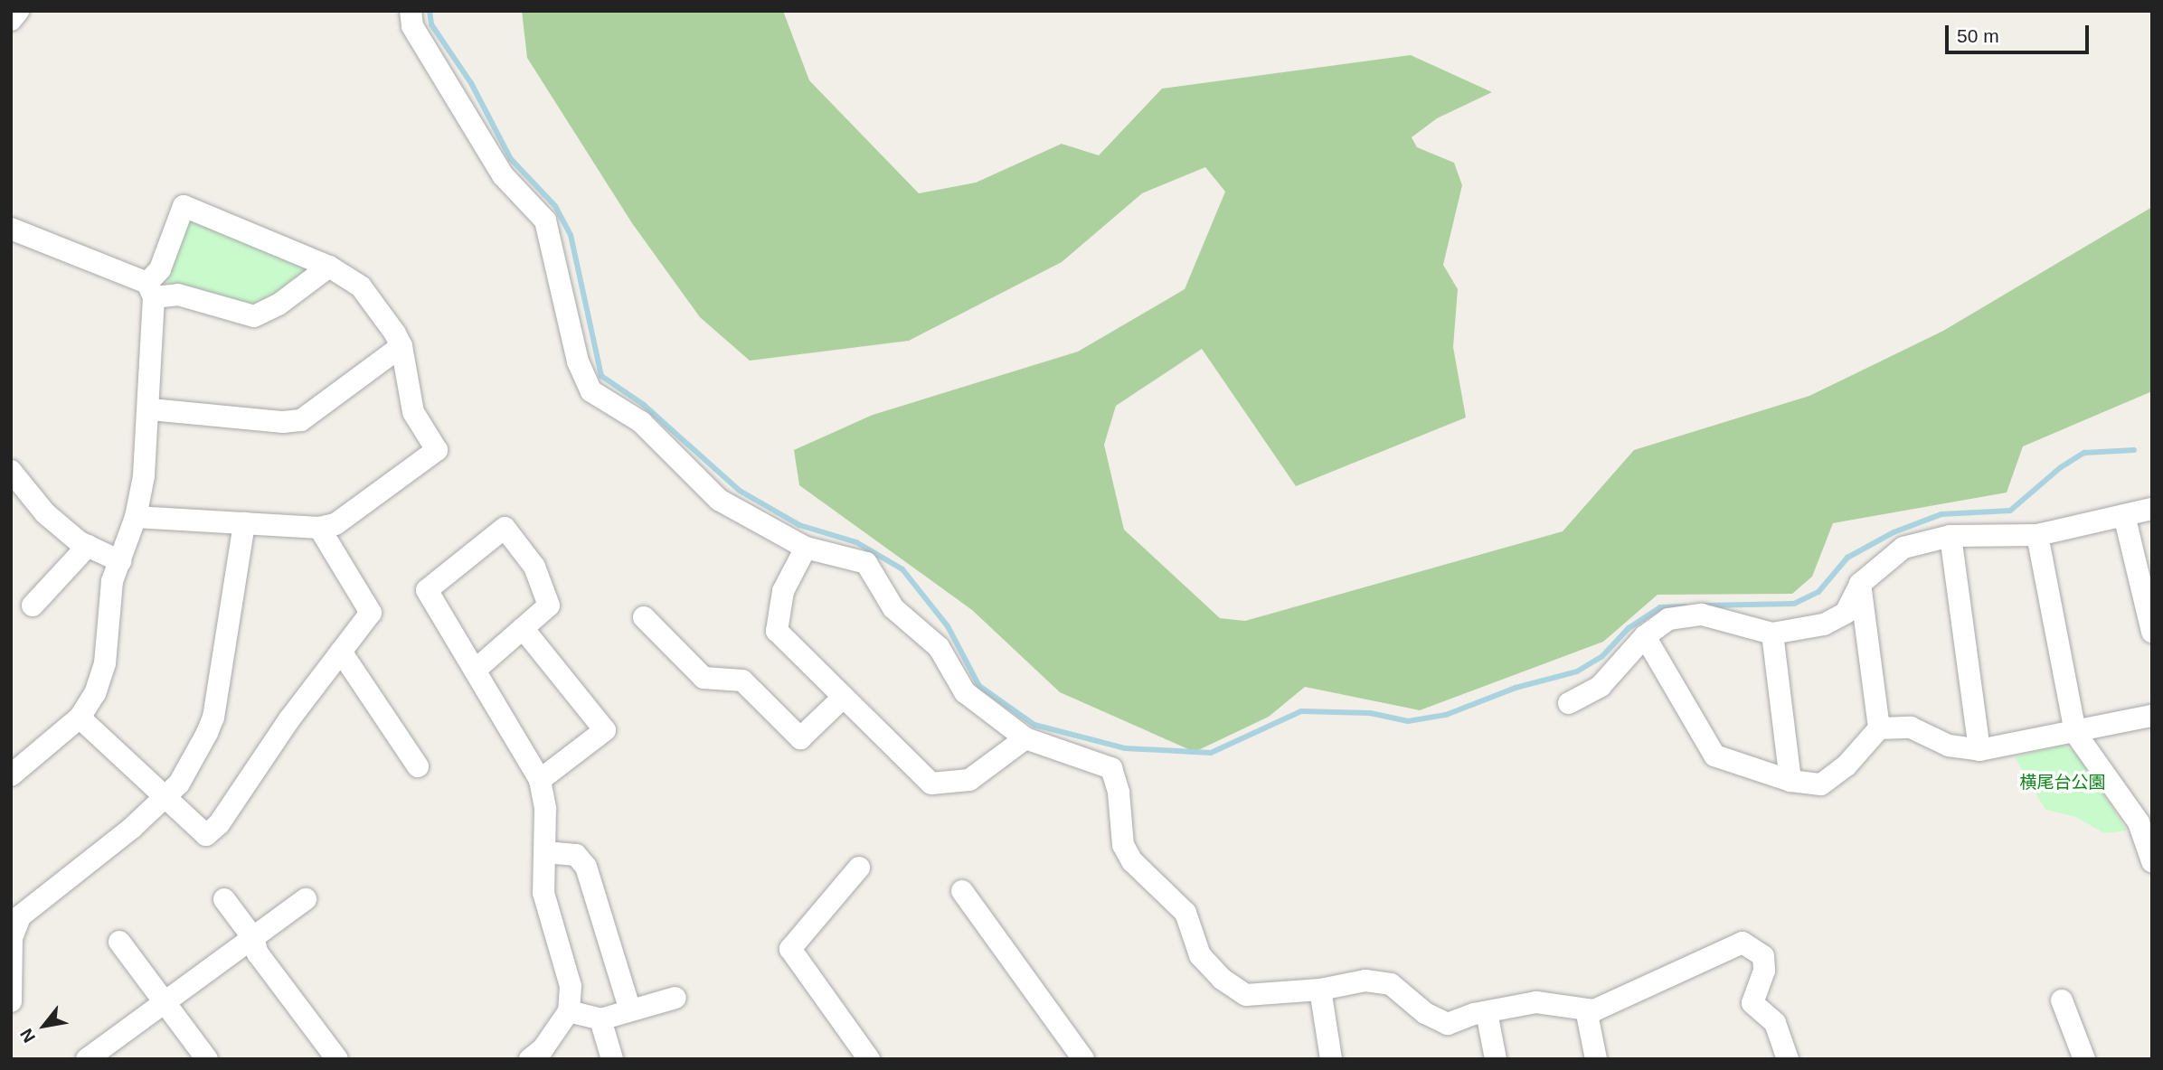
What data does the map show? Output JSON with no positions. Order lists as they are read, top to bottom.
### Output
{
  "parks": ["横尾台公園"],
  "scale_bar": "50 m",
  "north": "bottom left"
}
